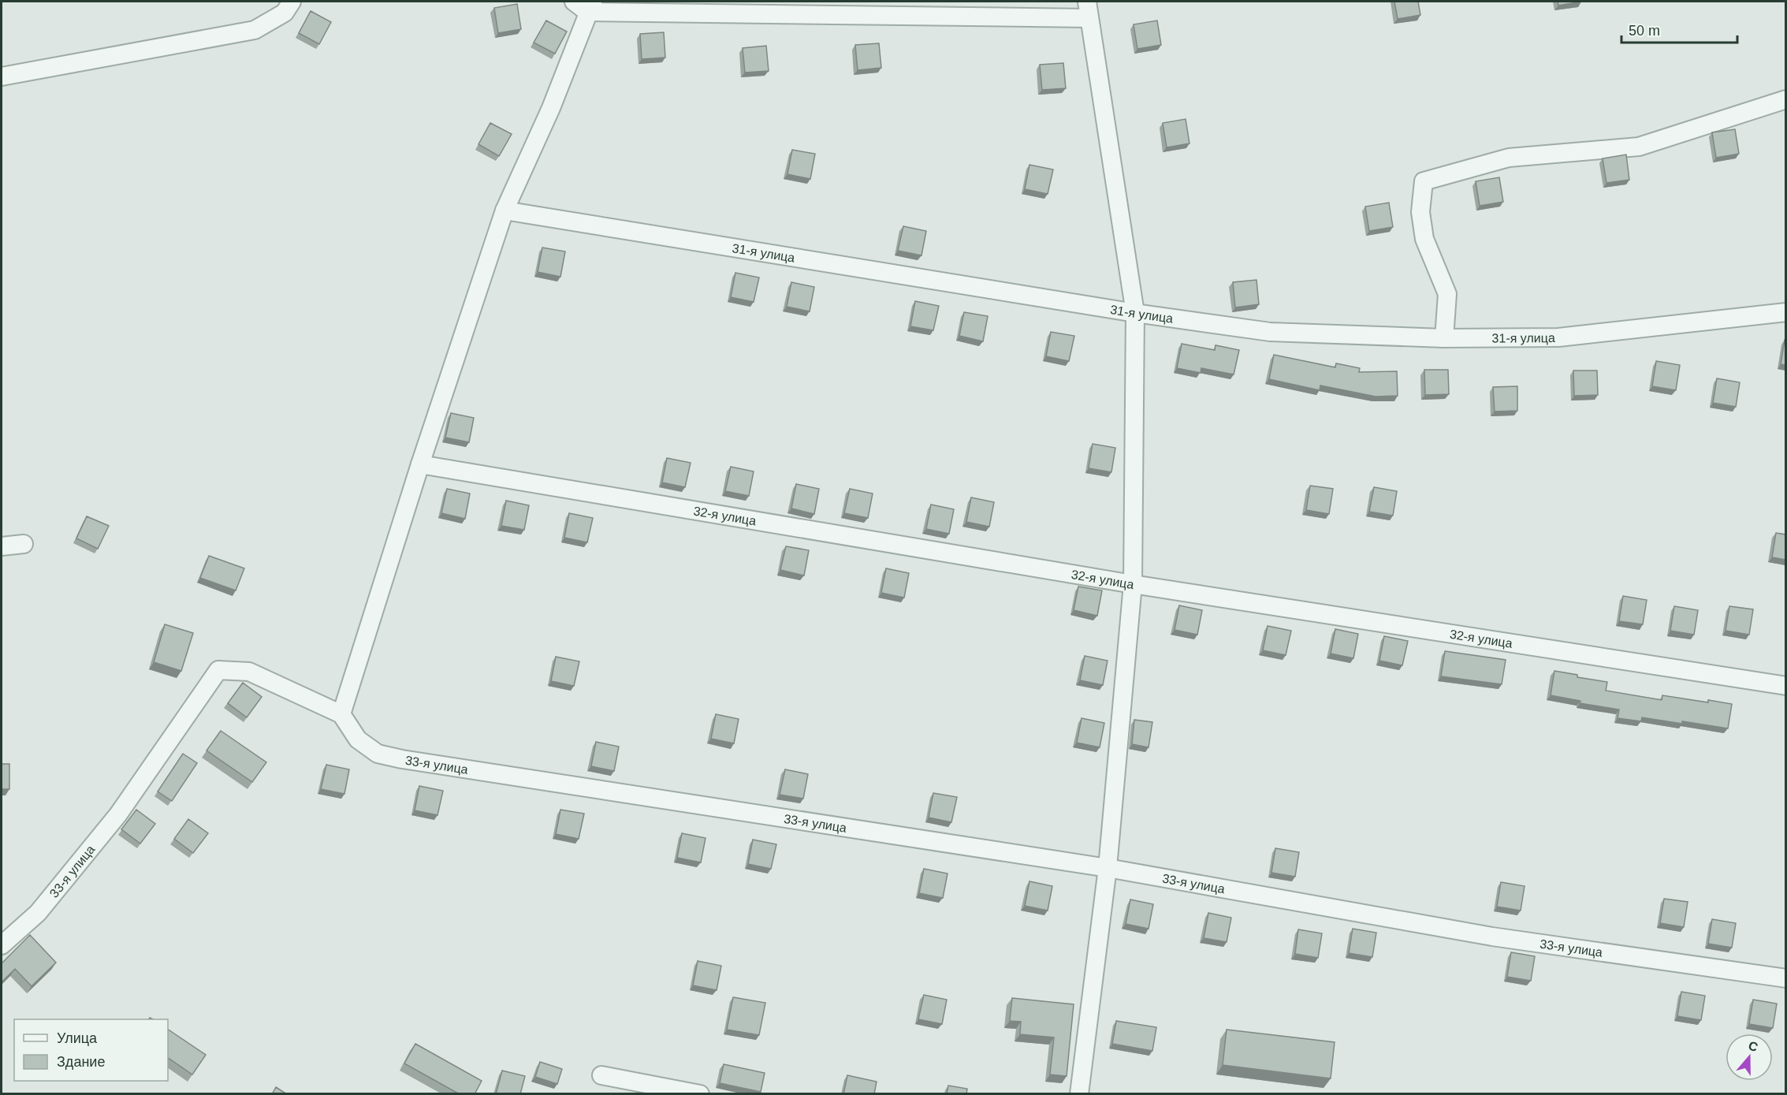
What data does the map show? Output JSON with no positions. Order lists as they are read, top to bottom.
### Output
{
  "streets": {
    "street": ["31-я улица", "32-я улица", "33-я улица"]
  },
  "legend": ["Улица", "Здание"],
  "scale_bar": "50 m",
  "north": "top"
}
